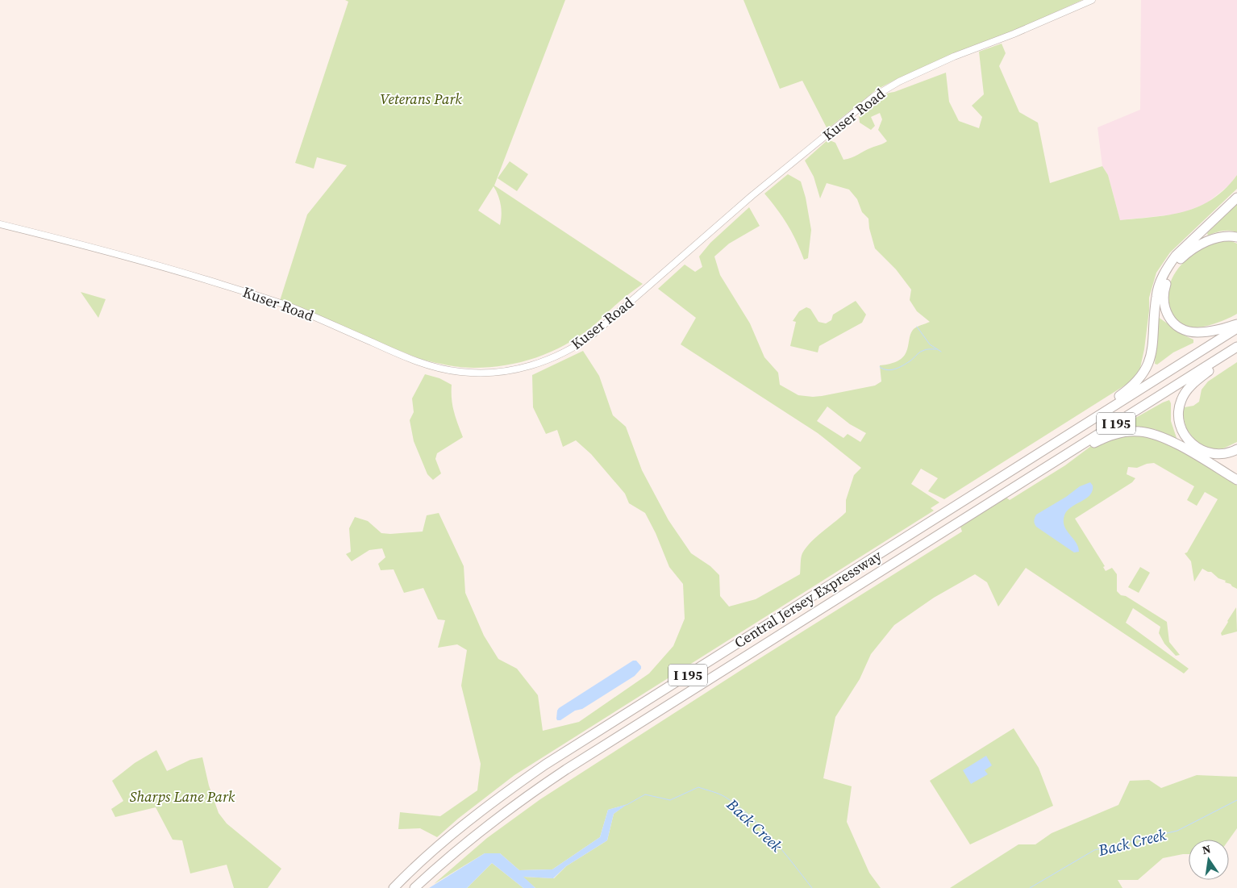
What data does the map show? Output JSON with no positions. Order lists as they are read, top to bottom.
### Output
{
  "streets": {
    "highway": ["I 195", "Central Jersey Expressway"],
    "street": ["Kuser Road"]
  },
  "water": ["Back Creek"],
  "parks": ["Veterans Park", "Sharps Lane Park"],
  "north": "top"
}
